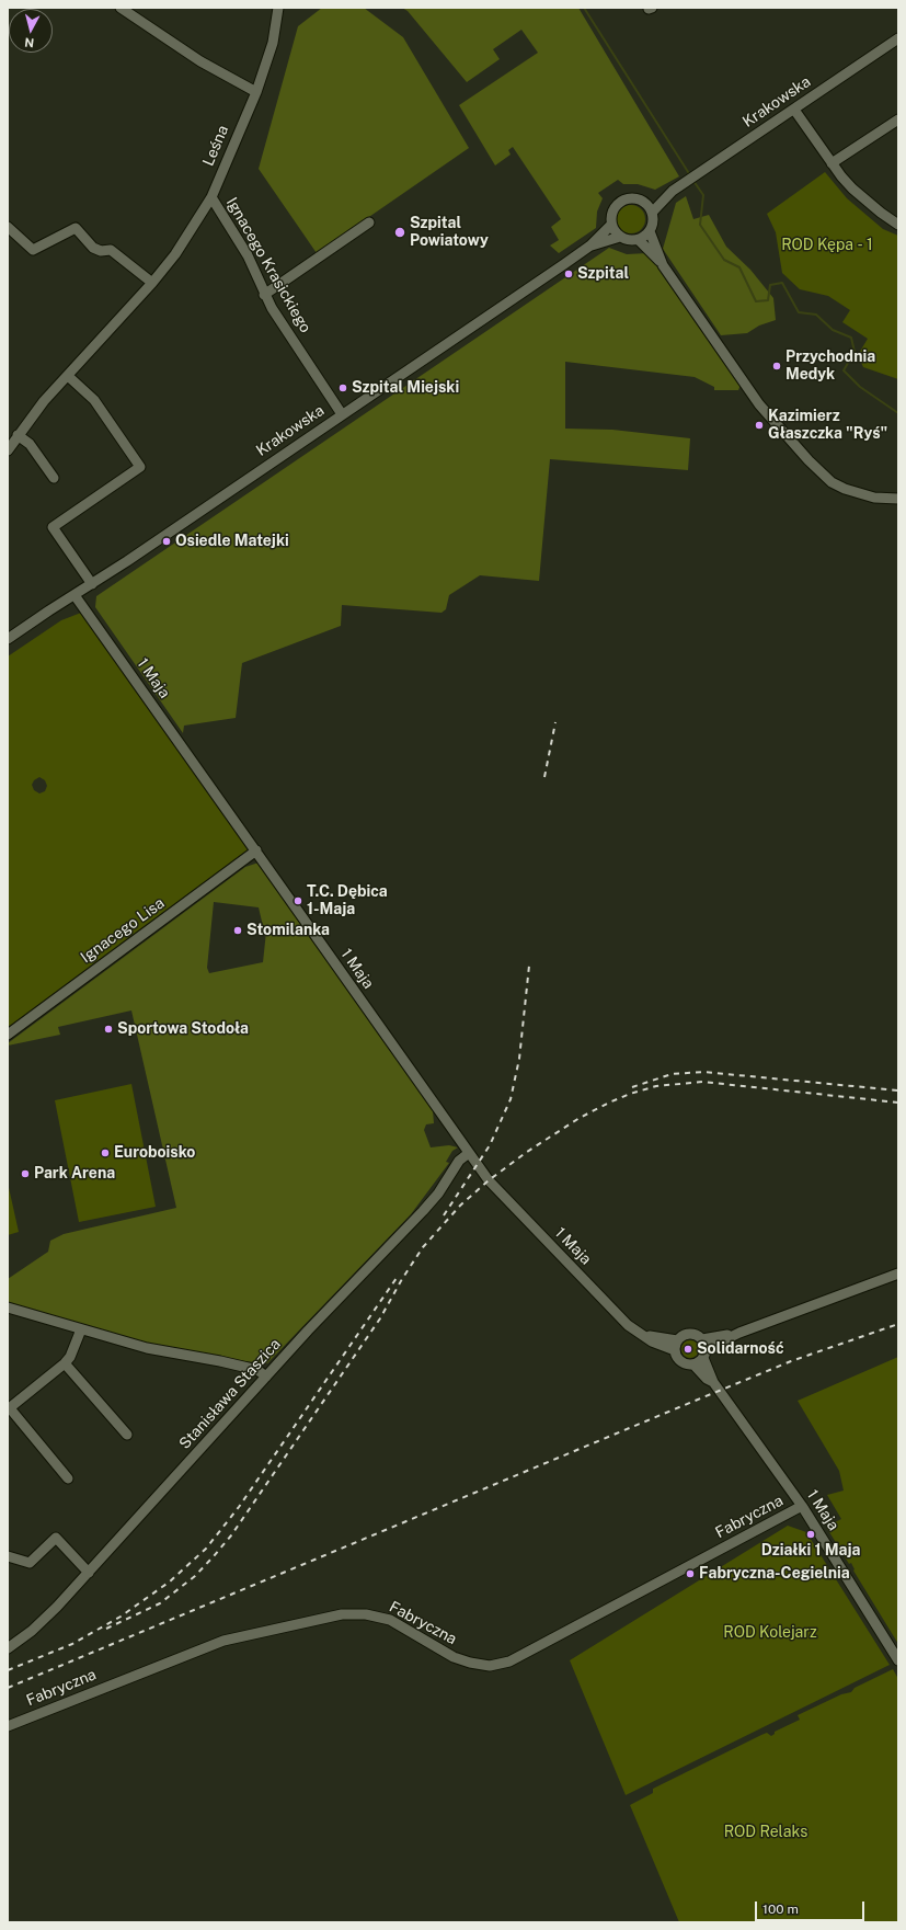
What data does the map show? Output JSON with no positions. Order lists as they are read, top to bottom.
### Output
{
  "streets": {
    "street": [
      "Krakowska",
      "Leśna",
      "Ignacego Krasickiego",
      "1 Maja",
      "Ignacego Lisa",
      "Stanisława Staszica",
      "Fabryczna"
    ]
  },
  "crossings": [
    ["Krakowska", "Ignacego Krasickiego"],
    ["Krakowska", "1 Maja"],
    ["Leśna", "Ignacego Krasickiego"],
    ["1 Maja", "Ignacego Lisa"],
    ["1 Maja", "Stanisława Staszica"],
    ["1 Maja", "Fabryczna"]
  ],
  "parks": ["ROD Kępa - 1", "ROD Kolejarz", "ROD Relaks"],
  "places": [
    "Szpital Powiatowy",
    "Szpital",
    "Przychodnia Medyk",
    "Szpital Miejski",
    "Kazimierz Głaszczka \"Ryś\"",
    "Osiedle Matejki",
    "T.C. Dębica 1-Maja",
    "Stomilanka",
    "Sportowa Stodoła",
    "Euroboisko",
    "Park Arena",
    "Solidarność",
    "Działki 1 Maja",
    "Fabryczna-Cegielnia"
  ],
  "scale_bar": "100 m",
  "north": "bottom"
}
